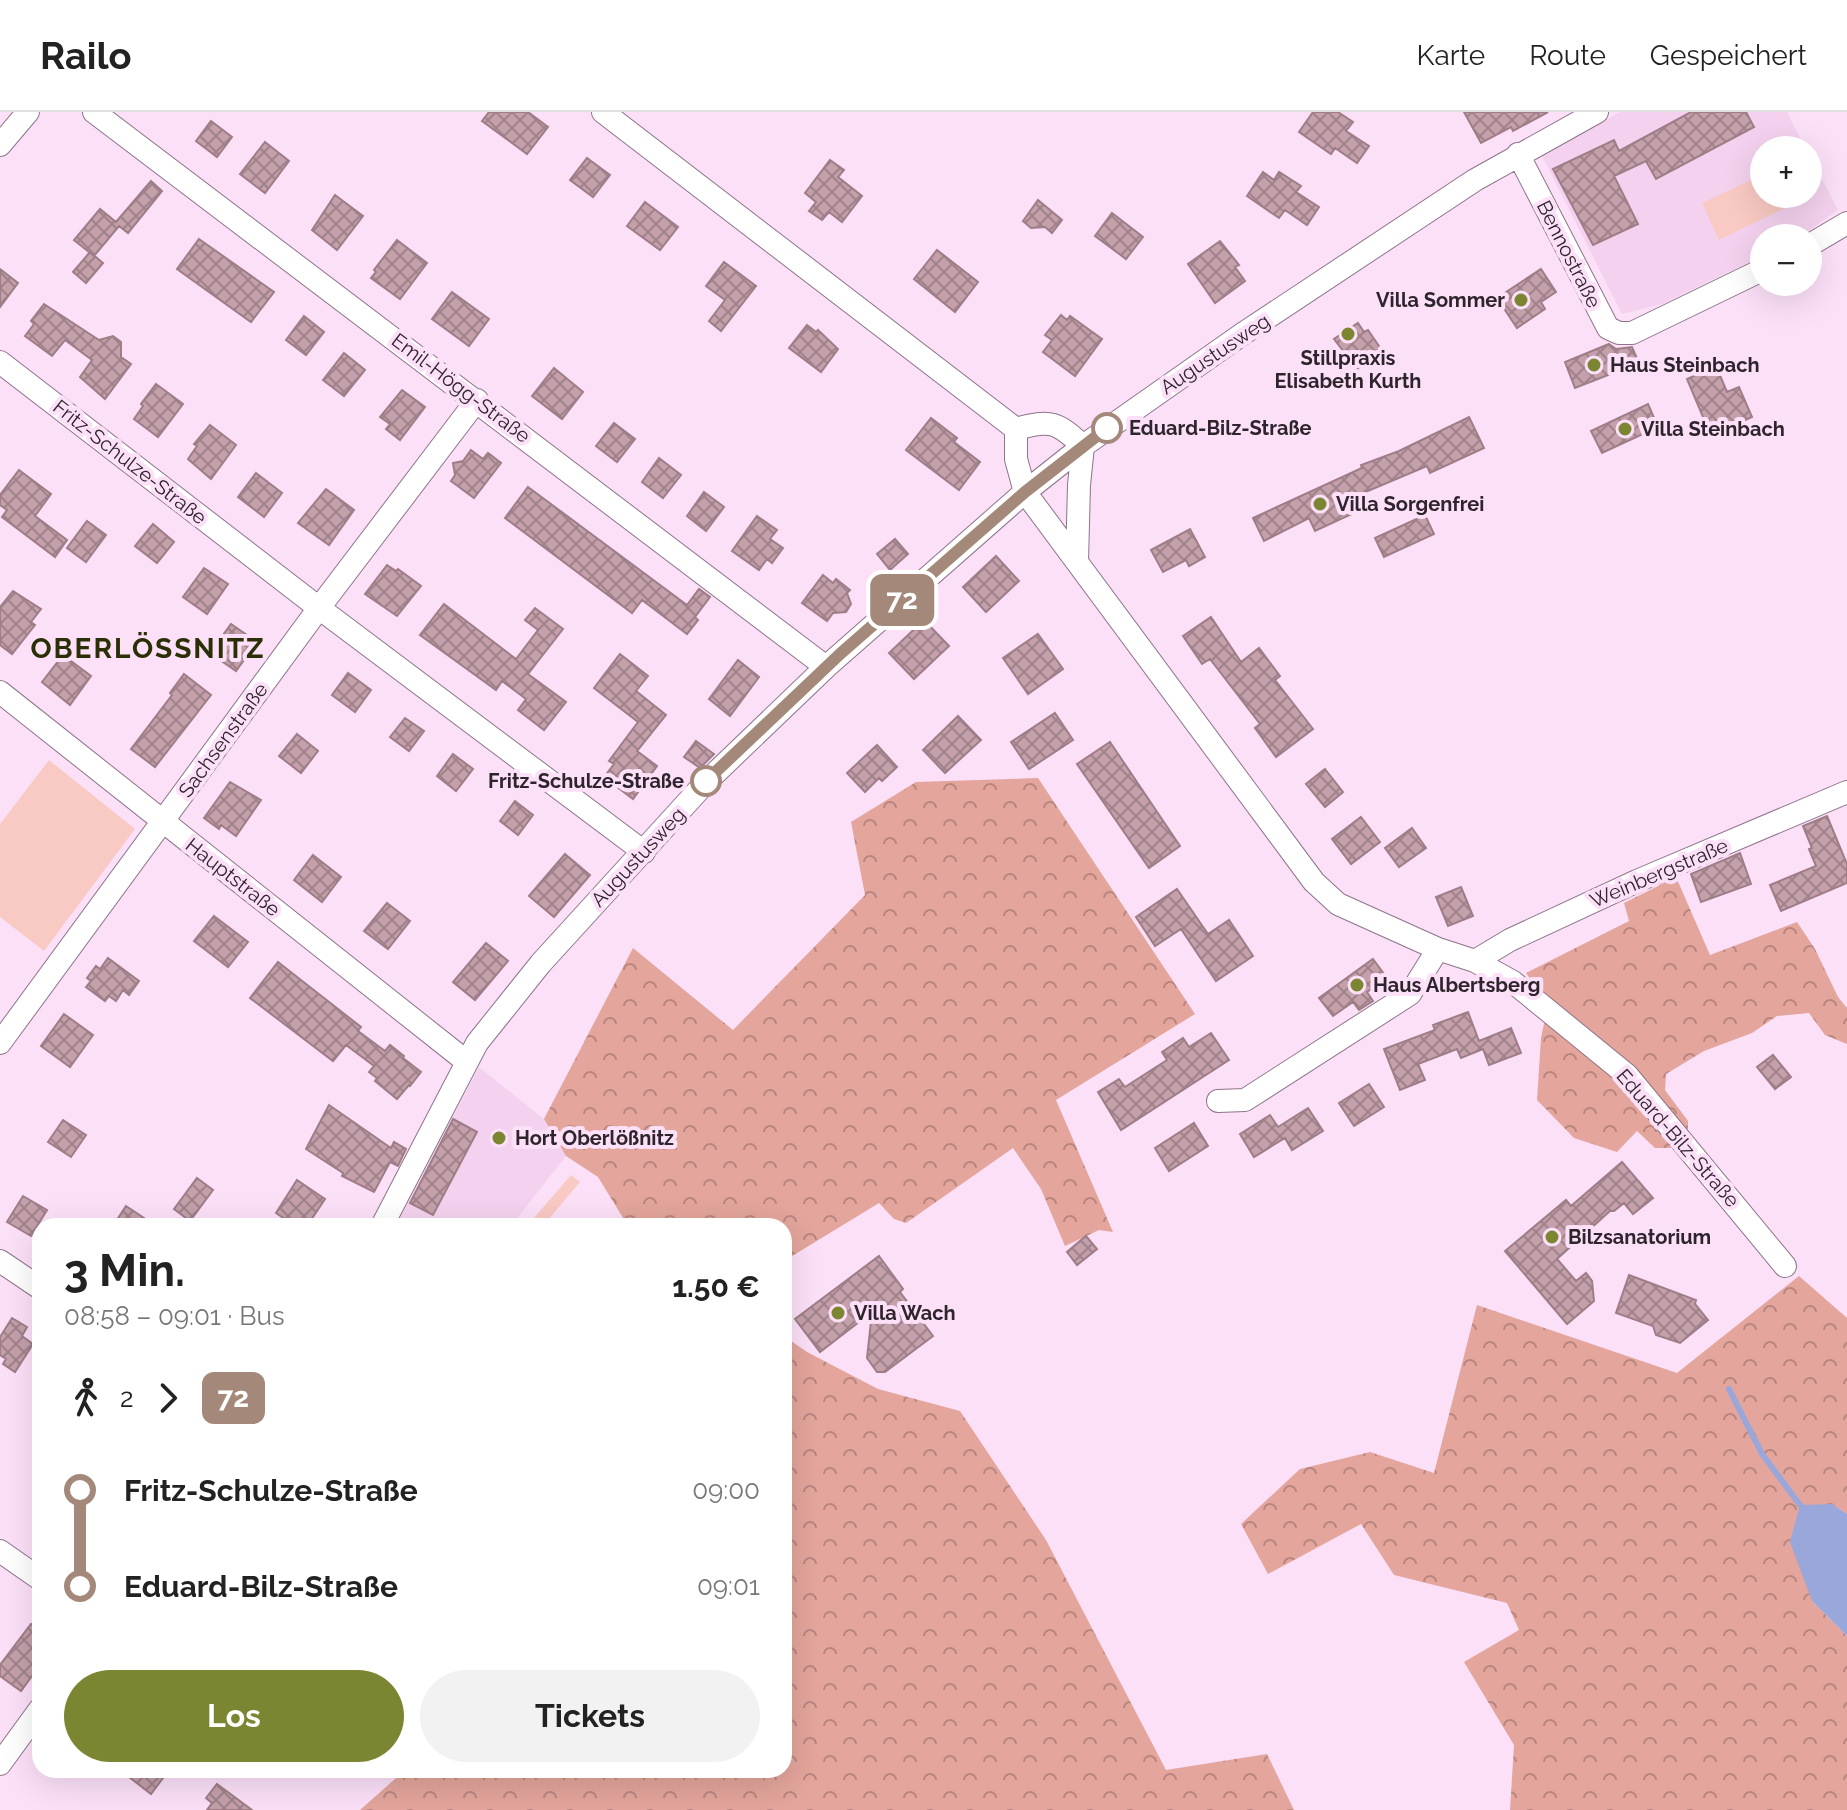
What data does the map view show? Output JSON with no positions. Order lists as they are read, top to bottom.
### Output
{
  "streets": {
    "street": [
      "Bennostraße",
      "Augustusweg",
      "Emil-Högg-Straße",
      "Fritz-Schulze-Straße",
      "Sachsenstraße",
      "Weinbergstraße",
      "Hauptstraße",
      "Eduard-Bilz-Straße"
    ]
  },
  "crossings": [
    ["Bennostraße", "Augustusweg"],
    ["Augustusweg", "Emil-Högg-Straße"],
    ["Augustusweg", "Fritz-Schulze-Straße"],
    ["Augustusweg", "Hauptstraße"],
    ["Augustusweg", "Eduard-Bilz-Straße"],
    ["Emil-Högg-Straße", "Sachsenstraße"],
    ["Fritz-Schulze-Straße", "Sachsenstraße"],
    ["Sachsenstraße", "Hauptstraße"],
    ["Weinbergstraße", "Eduard-Bilz-Straße"]
  ],
  "districts": ["OBERLÖSSNITZ"],
  "places": [
    "Villa Sommer",
    "Stillpraxis Elisabeth Kurth",
    "Haus Steinbach",
    "Eduard-Bilz-Straße",
    "Villa Steinbach",
    "Villa Sorgenfrei",
    "Fritz-Schulze-Straße",
    "Haus Albertsberg",
    "Hort Oberlößnitz",
    "Bilzsanatorium",
    "Villa Wach"
  ],
  "lines": ["bus line 72"],
  "page": {
    "header": "Railo",
    "nav": ["Karte", "Route", "Gespeichert"],
    "on_map": "72",
    "map_buttons": ["+", "−"],
    "heading": ["3 Min.", "08:58 – 09:01 · Bus", "1.50 €"],
    "legs": ["2", "72"],
    "list": [
      {
        "name": "Fritz-Schulze-Straße",
        "value": "09:00"
      },
      {
        "name": "Eduard-Bilz-Straße",
        "value": "09:01"
      }
    ],
    "buttons": ["Los", "Tickets"]
  }
}
